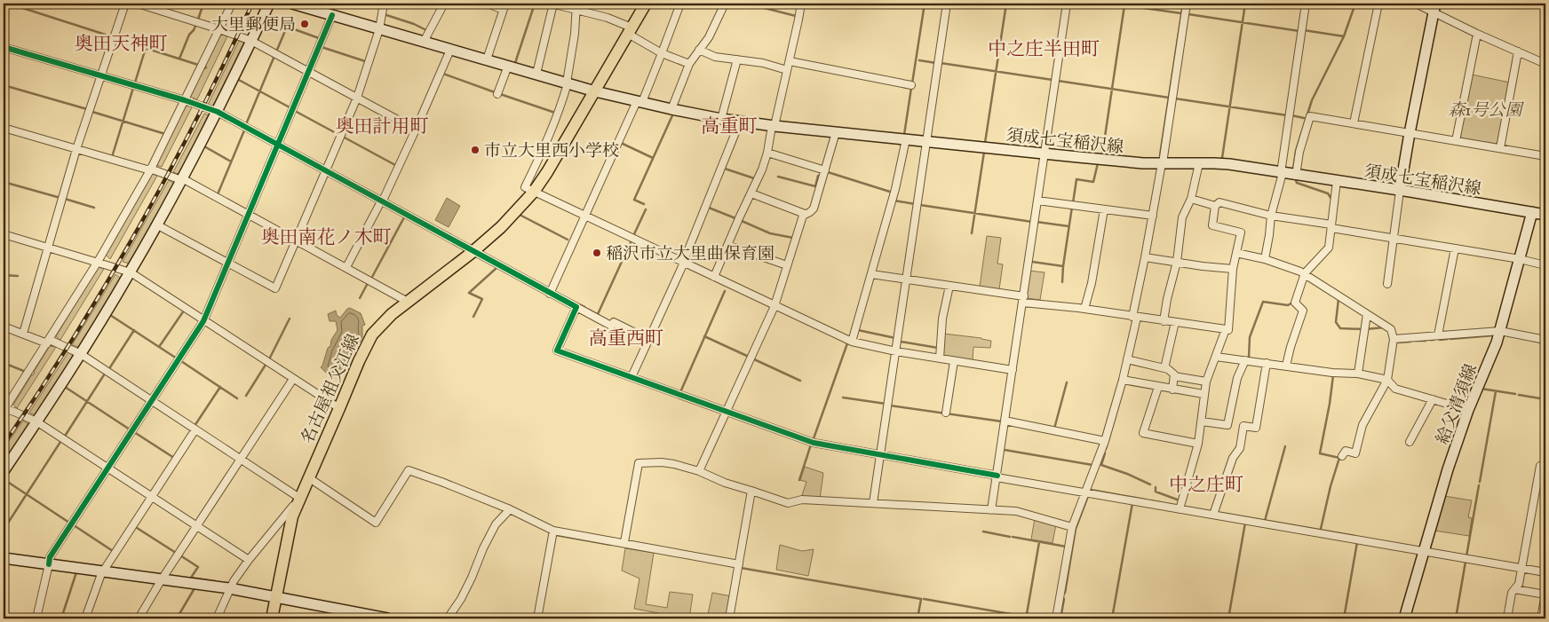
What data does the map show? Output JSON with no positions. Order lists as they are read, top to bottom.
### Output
{
  "streets": {
    "main road": ["名古屋祖父江線"],
    "street": ["須成七宝稲沢線", "給父清須線"]
  },
  "crossings": [
    ["須成七宝稲沢線", "名古屋祖父江線"],
    ["須成七宝稲沢線", "給父清須線"]
  ],
  "districts": [
    "奥田天神町",
    "中之庄半田町",
    "奥田計用町",
    "高重町",
    "奥田南花ノ木町",
    "高重西町",
    "中之庄町"
  ],
  "parks": ["森1号公園"],
  "places": ["大里郵便局", "市立大里西小学校", "稲沢市立大里曲保育園"]
}
